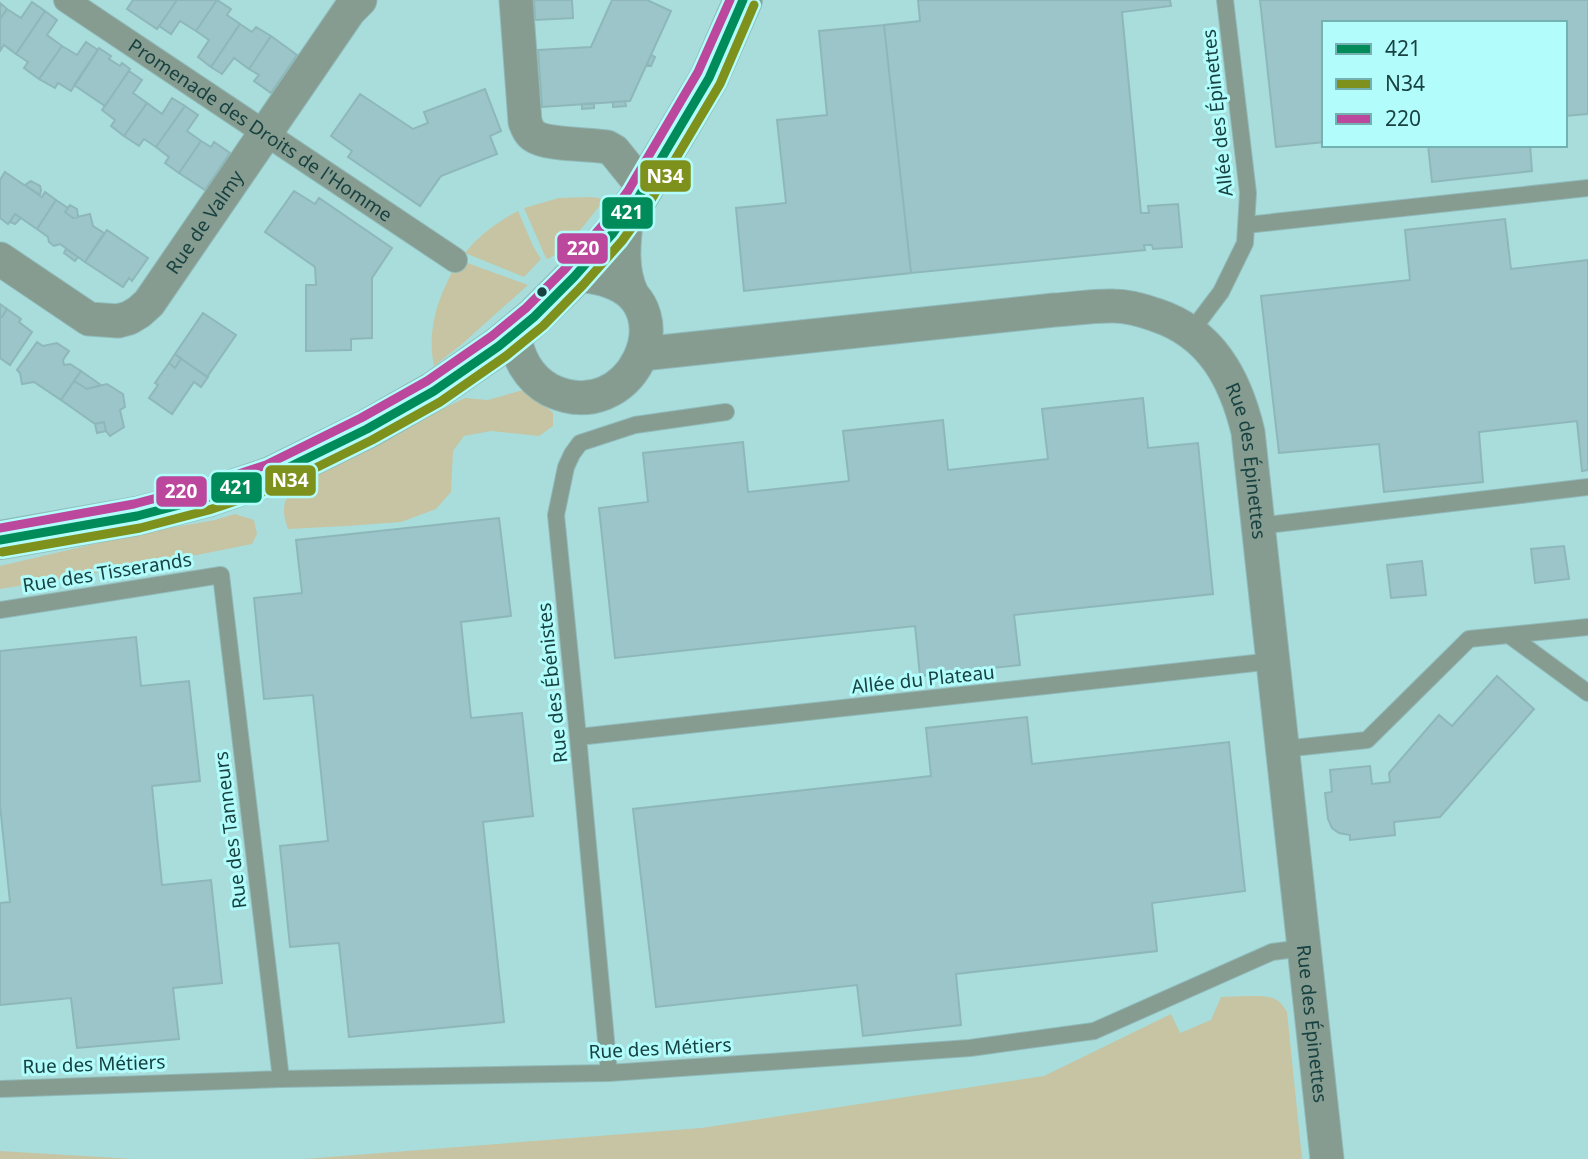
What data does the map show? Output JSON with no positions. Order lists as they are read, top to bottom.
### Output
{
  "streets": {
    "street": ["Promenade des Droits de l'Homme", "Rue de Valmy", "Rue des Épinettes"],
    "lane": [
      "Allée des Épinettes",
      "Rue des Tisserands",
      "Allée du Plateau",
      "Rue des Ébénistes",
      "Rue des Tanneurs",
      "Rue des Métiers"
    ]
  },
  "crossings": [
    ["Allée des Épinettes", "Rue des Épinettes"],
    ["Promenade des Droits de l'Homme", "Rue de Valmy"],
    ["Rue des Épinettes", "Allée du Plateau"],
    ["Rue des Épinettes", "Rue des Métiers"],
    ["Rue des Tisserands", "Rue des Tanneurs"],
    ["Allée du Plateau", "Rue des Ébénistes"],
    ["Rue des Ébénistes", "Rue des Métiers"],
    ["Rue des Tanneurs", "Rue des Métiers"]
  ],
  "lines": ["transit line 421", "transit line 220", "transit line N34"],
  "legend": ["421", "N34", "220"]
}
